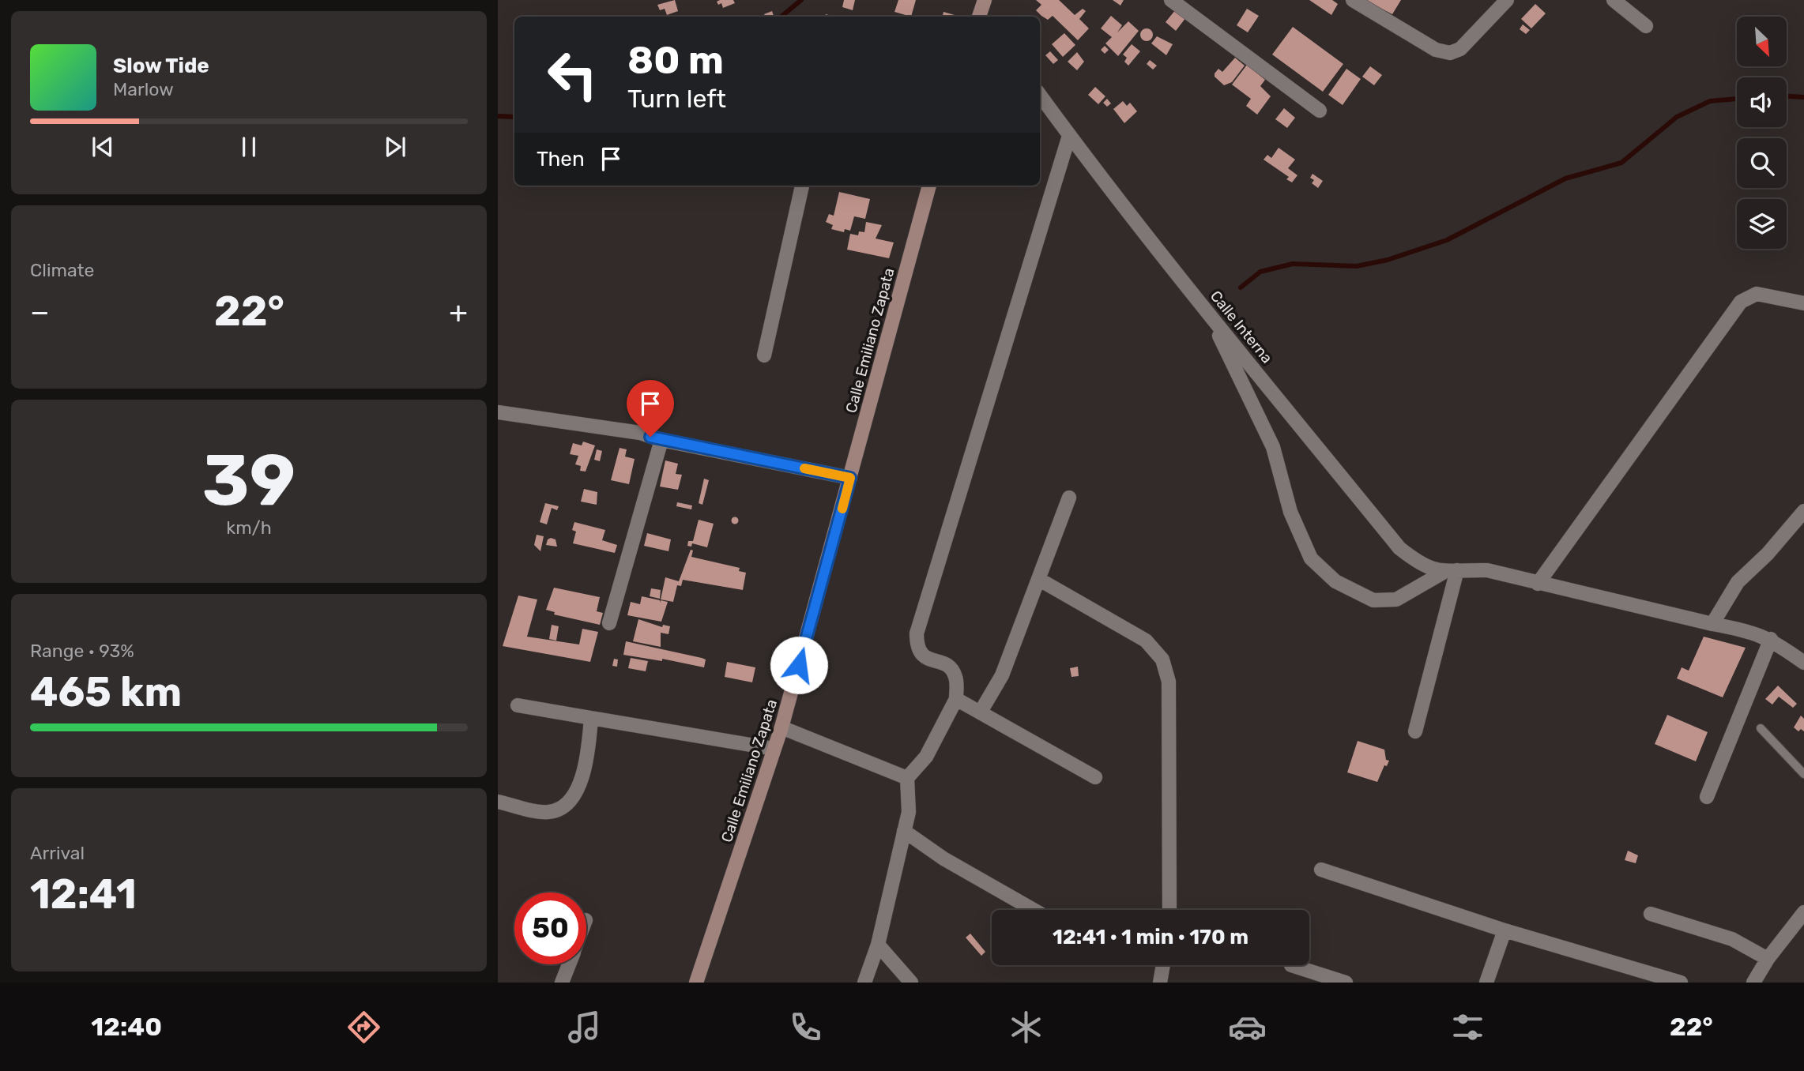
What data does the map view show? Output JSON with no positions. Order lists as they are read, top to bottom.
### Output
{
  "streets": {
    "main road": ["Calle Emiliano Zapata"],
    "street": ["Calle Interna"]
  },
  "north": "bottom right",
  "page": {
    "turn": ["80 m", "Turn left"],
    "song": ["Slow Tide", "Marlow"],
    "then": "Then",
    "tile": [
      "Climate",
      ["39", "km/h"],
      ["Range · 93%", "465 km"],
      ["Arrival", "12:41"]
    ],
    "heat": ["−", "22°", "+"],
    "limit": "50",
    "trip": "12:41 · 1 min · 170 m",
    "tabs": ["12:40", "22°"]
  }
}
